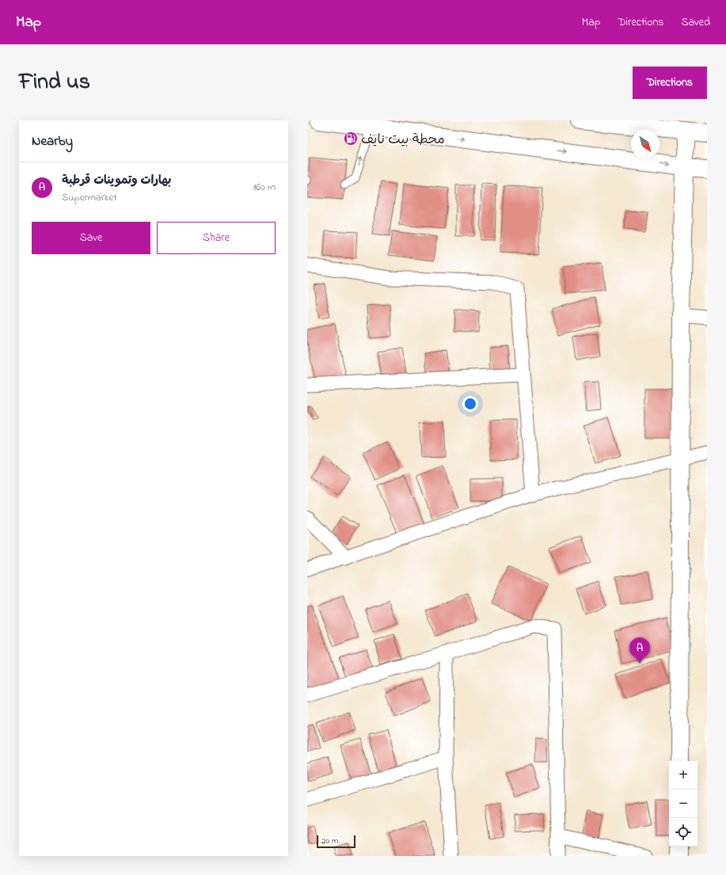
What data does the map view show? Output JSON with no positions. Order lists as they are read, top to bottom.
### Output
{
  "places": {
    "fuel station": ["محطة بيت نايف"]
  },
  "scale_bar": "20 m",
  "north": "bottom right",
  "page": {
    "header": "Map",
    "nav": ["Map", "Directions", "Saved"],
    "title": "Find us",
    "buttons": [
      "Directions",
      ["Save", "Share"]
    ],
    "heading": "Nearby",
    "list": [
      {
        "mark": "A",
        "name": "بهارات وتموينات قرطبة",
        "note": "Supermarket",
        "value": "160 m"
      }
    ],
    "pins": "A",
    "map_buttons": ["+", "−"],
    "scale": "20 m"
  }
}
